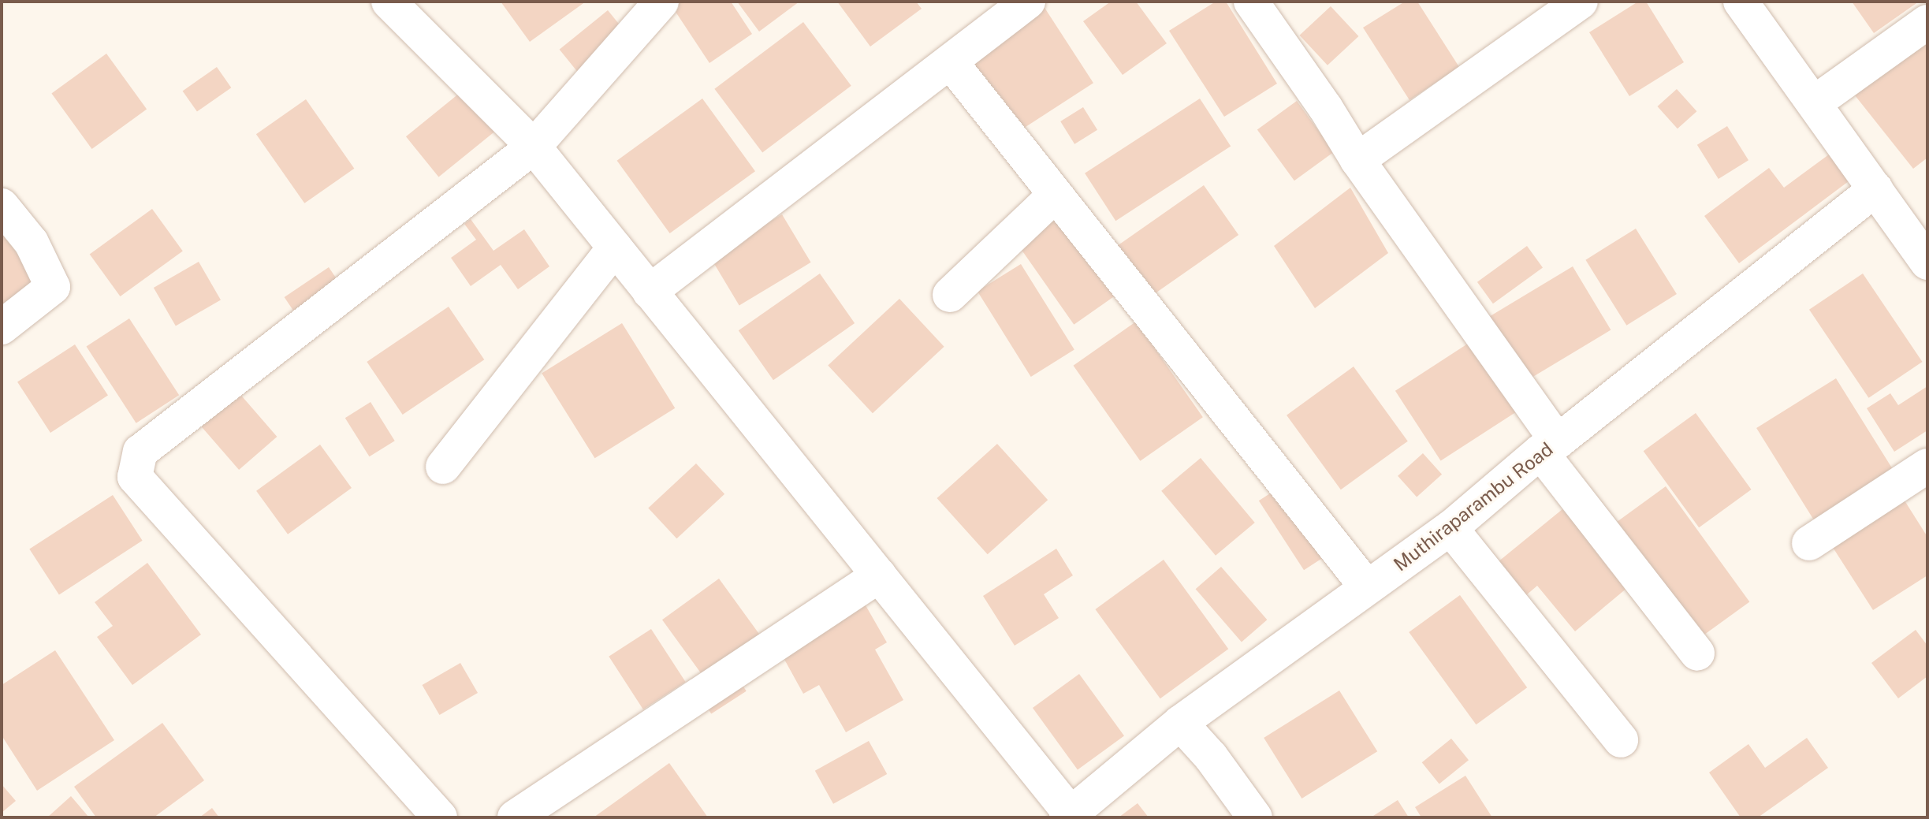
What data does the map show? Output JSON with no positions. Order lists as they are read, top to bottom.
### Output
{
  "streets": {
    "street": ["Muthiraparambu Road"]
  }
}
